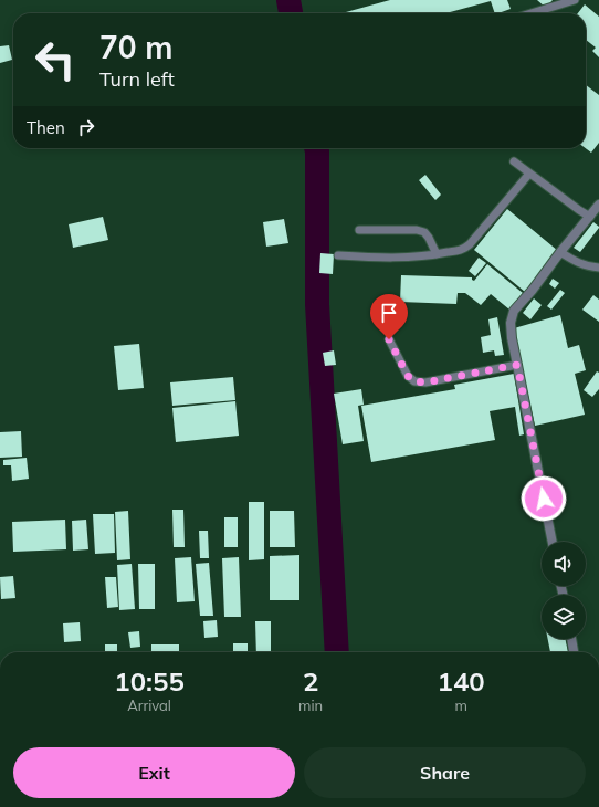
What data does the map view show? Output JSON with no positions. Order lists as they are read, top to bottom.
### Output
{
  "page": {
    "turn": ["70 m", "Turn left"],
    "then": "Then",
    "eta": [
      "10:55",
      "Arrival",
      "2",
      "min",
      "140",
      "m"
    ],
    "buttons": ["Exit", "Share"]
  }
}
